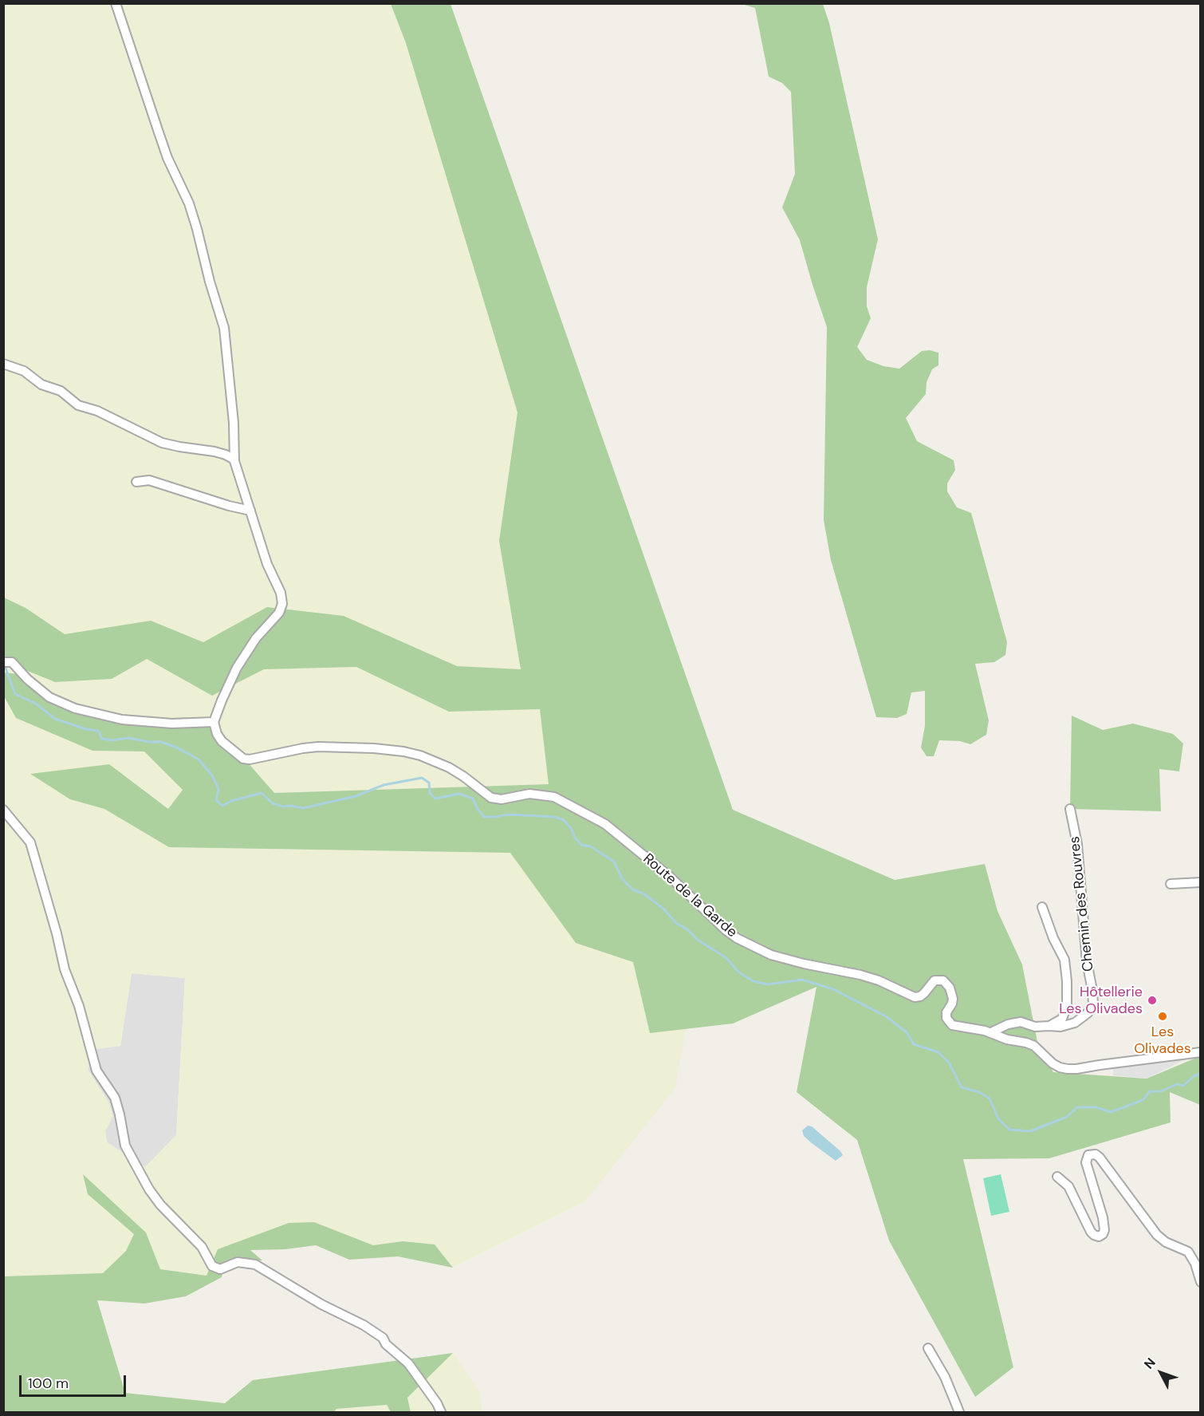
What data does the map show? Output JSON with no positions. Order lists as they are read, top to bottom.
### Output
{
  "streets": {
    "street": ["Route de la Garde", "Chemin des Rouvres"]
  },
  "places": ["Hôtellerie Les Olivades", "Les Olivades"],
  "scale_bar": "100 m",
  "north": "top left"
}
